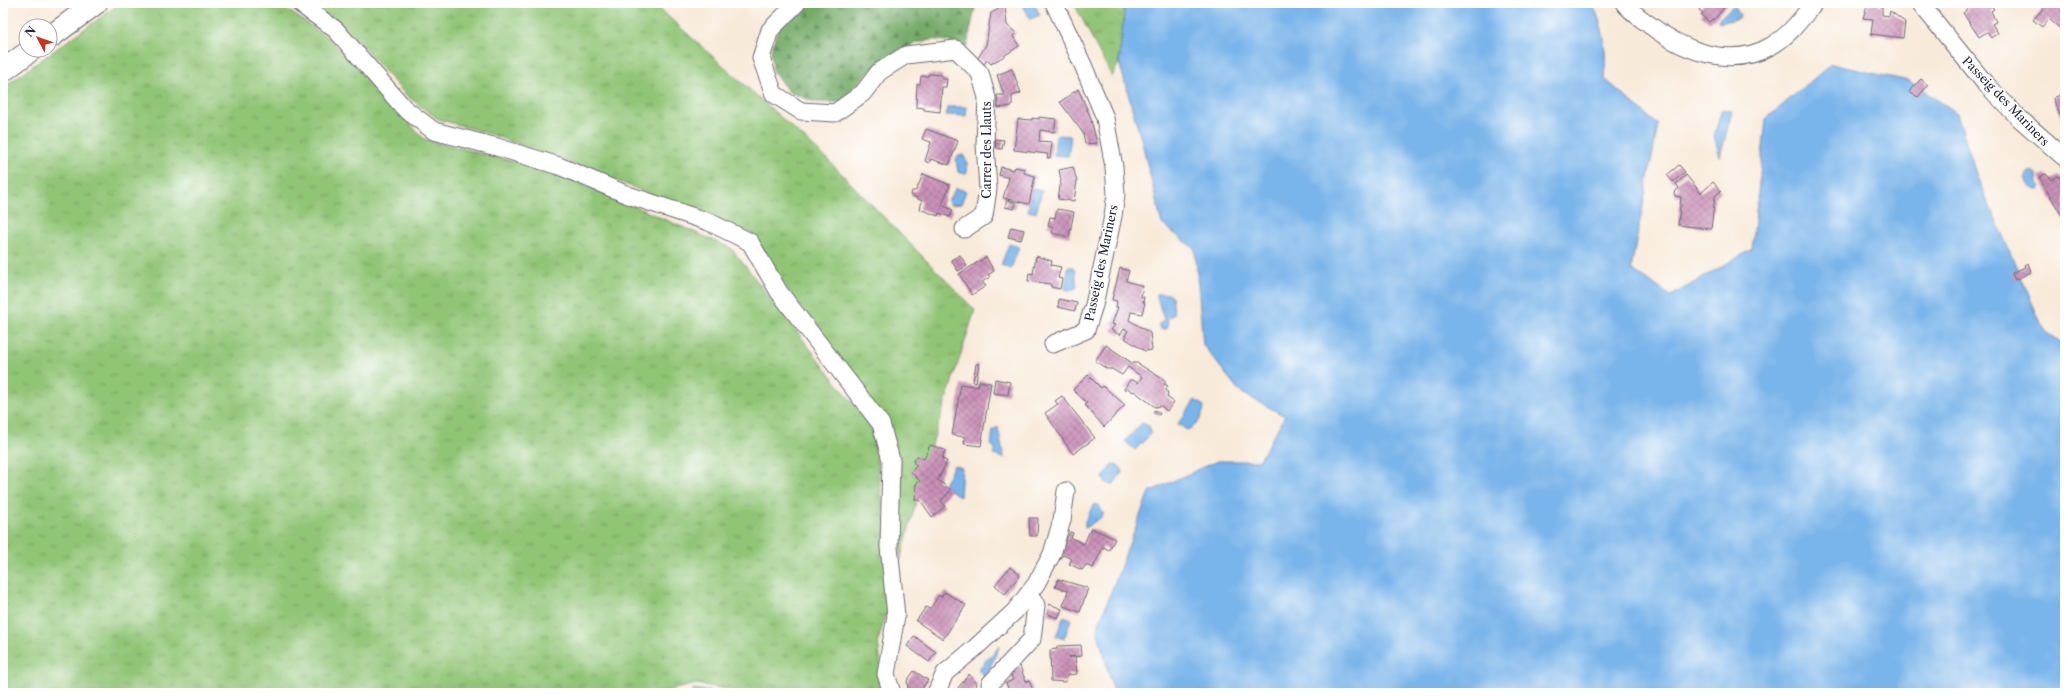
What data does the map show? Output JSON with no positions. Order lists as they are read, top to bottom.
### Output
{
  "streets": {
    "street": ["Passeig des Mariners", "Carrer des Llauts"]
  },
  "north": "top left"
}
